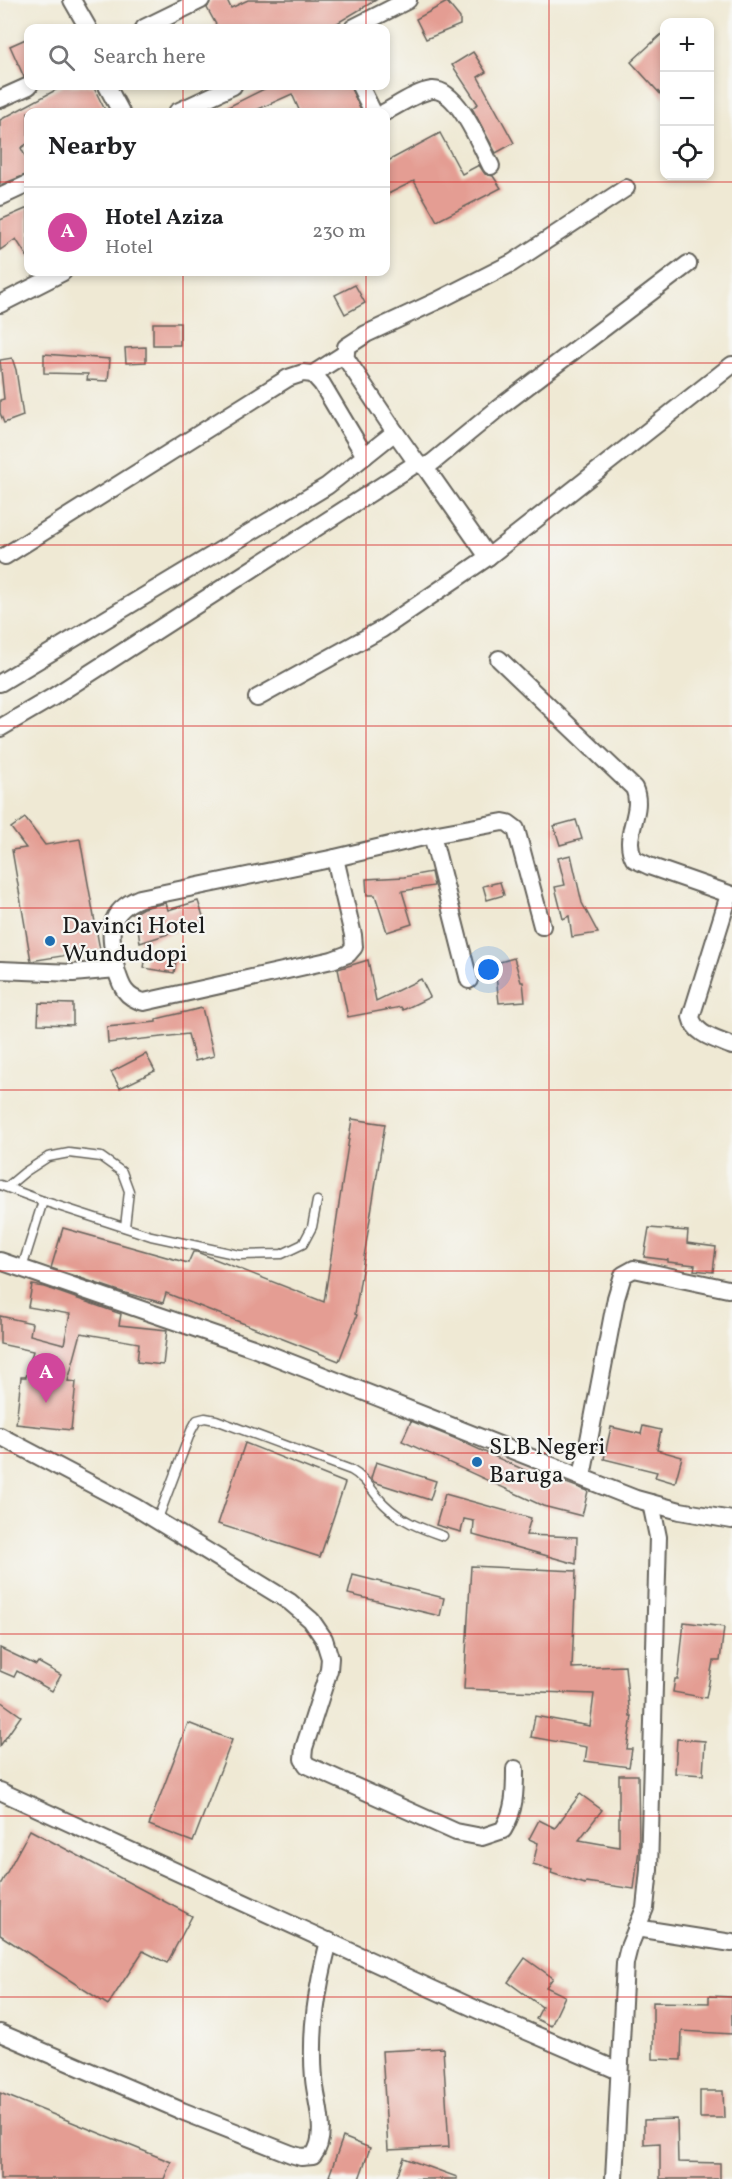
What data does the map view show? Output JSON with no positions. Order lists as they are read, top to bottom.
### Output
{
  "places": ["Davinci Hotel Wundudopi", "SLB Negeri Baruga"],
  "page": {
    "map_buttons": ["+", "−"],
    "search": "Search here",
    "heading": "Nearby",
    "list": [
      {
        "mark": "A",
        "name": "Hotel Aziza",
        "note": "Hotel",
        "value": "230 m"
      }
    ],
    "pins": "A"
  }
}
